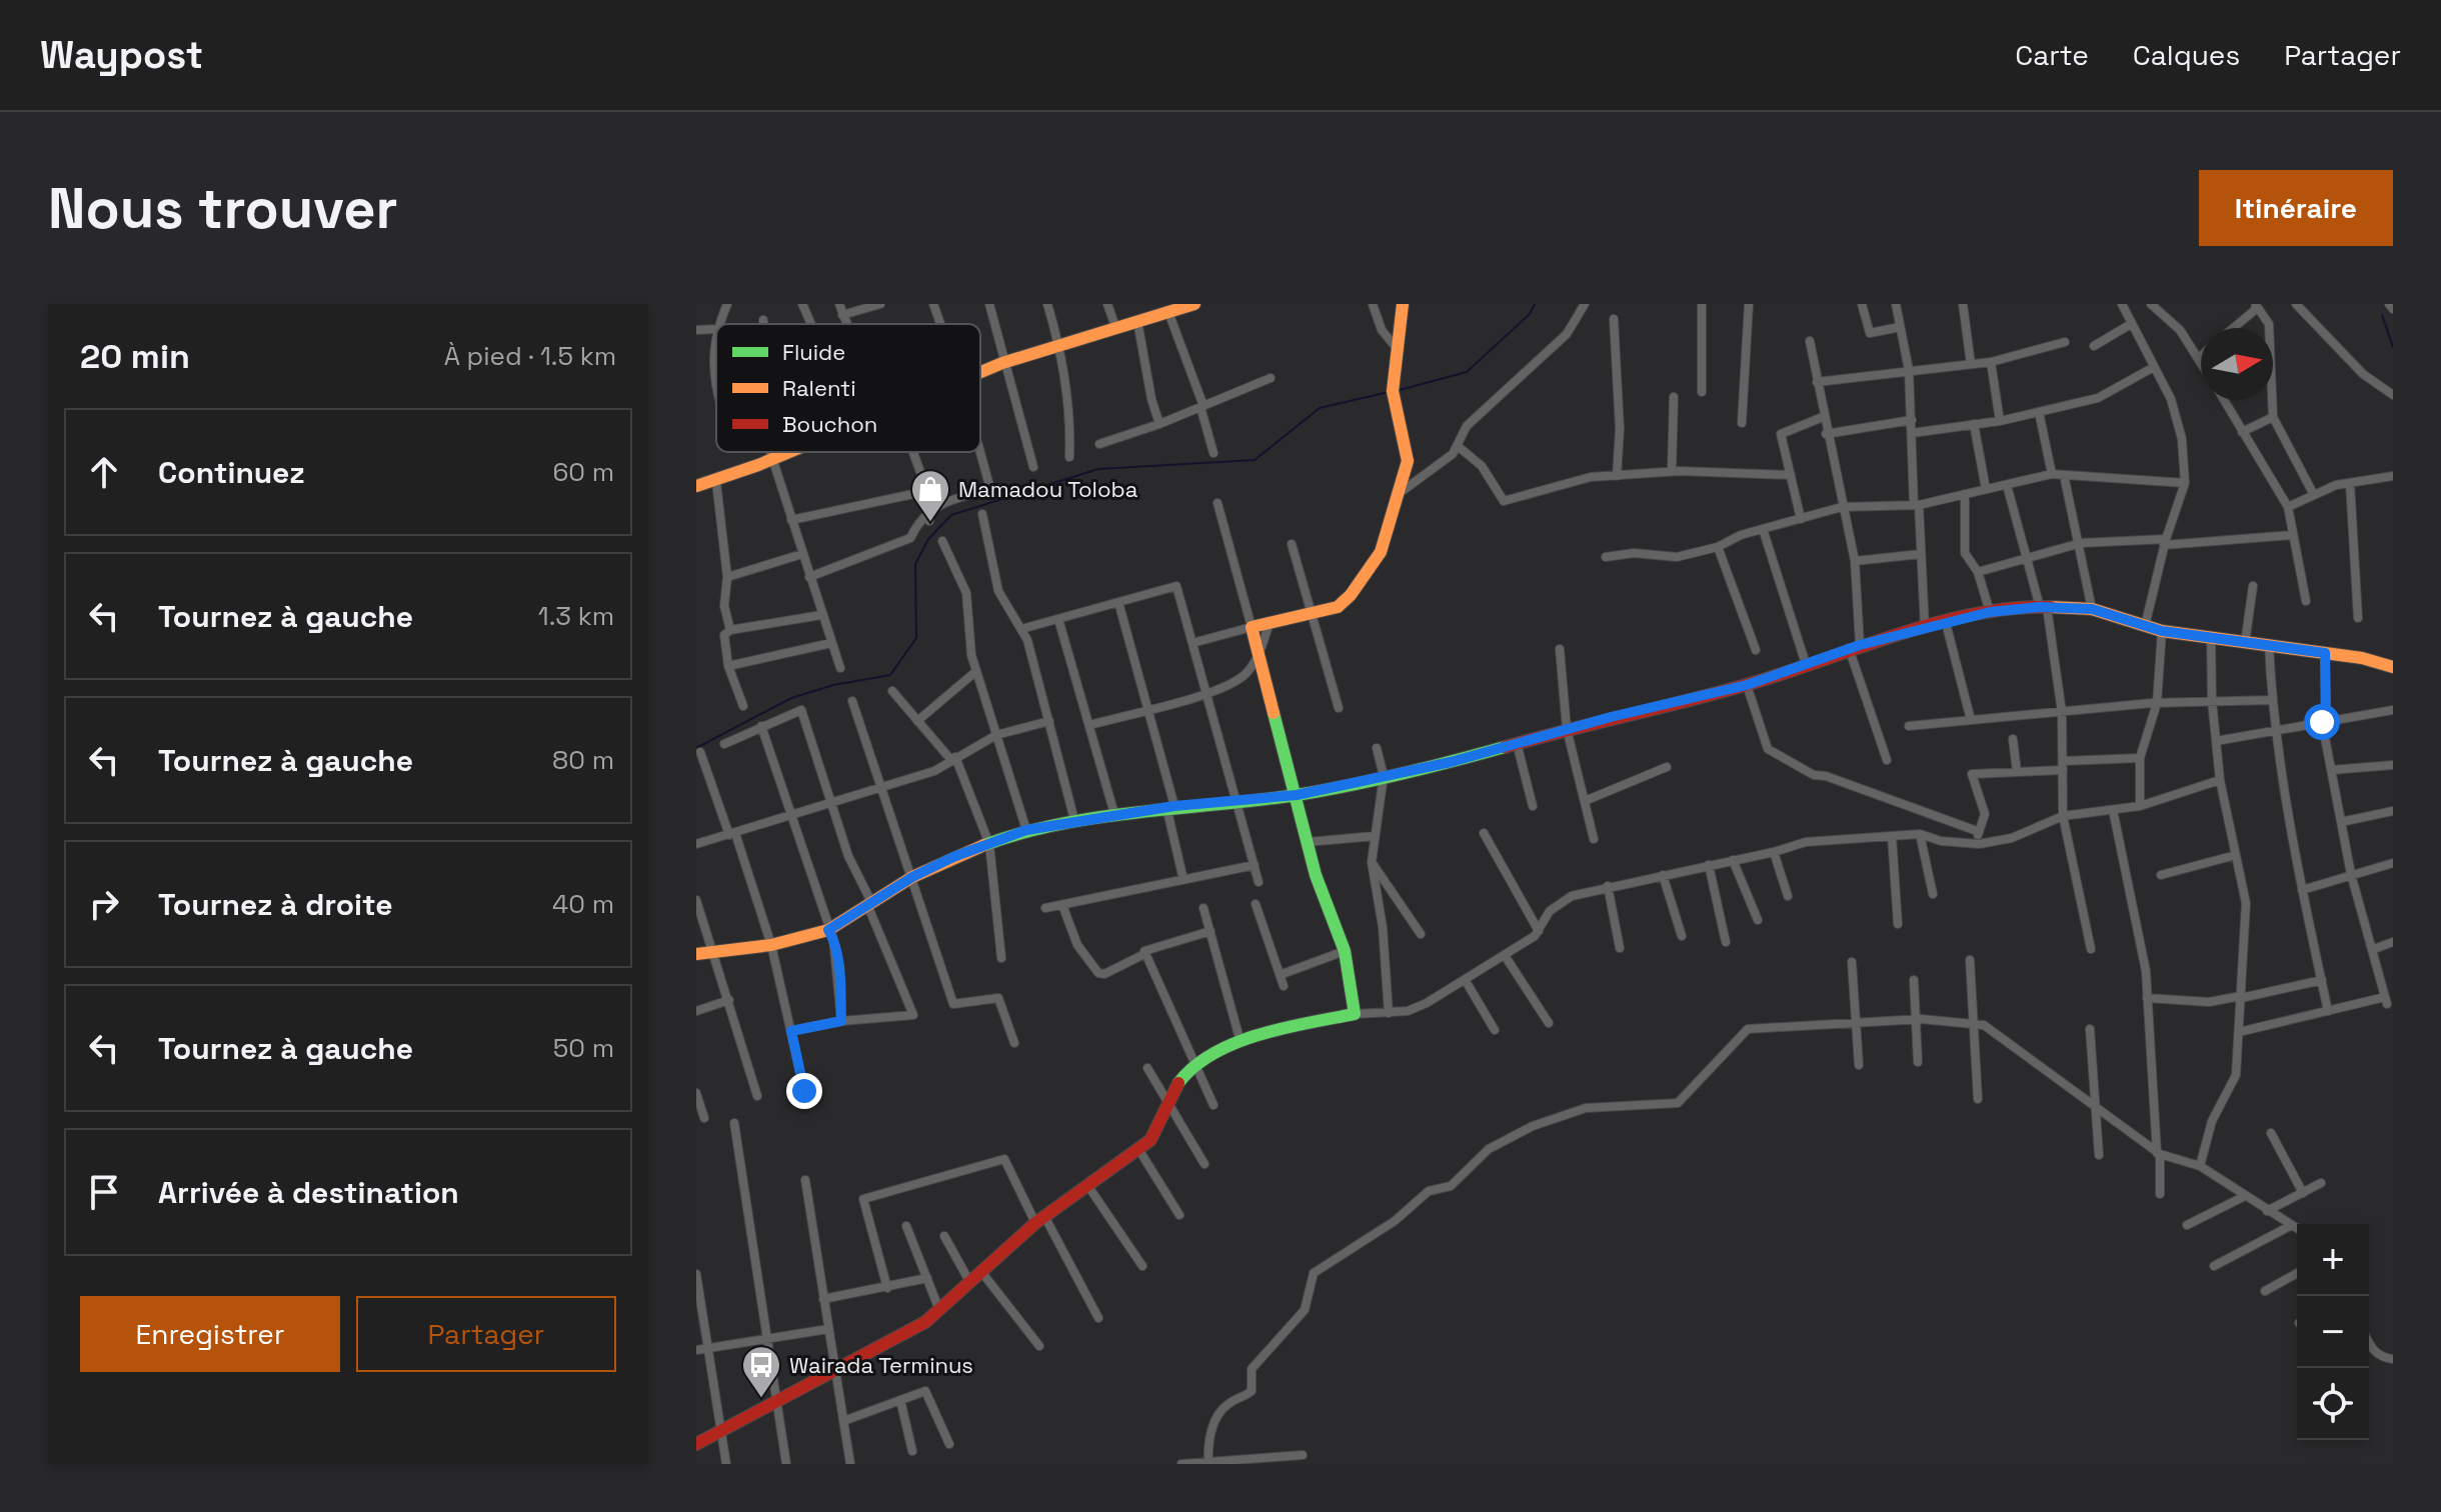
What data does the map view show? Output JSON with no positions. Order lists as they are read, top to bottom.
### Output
{
  "places": {
    "shop": ["Mamadou Toloba"],
    "bus stop": ["Wairada Terminus"]
  },
  "legend": ["Fluide", "Ralenti", "Bouchon"],
  "north": "right",
  "page": {
    "header": "Waypost",
    "nav": ["Carte", "Calques", "Partager"],
    "buttons": [
      "Itinéraire",
      ["Enregistrer", "Partager"]
    ],
    "title": "Nous trouver",
    "heading": ["20 min", "À pied · 1.5 km"],
    "list": [
      ["Continuez", "60 m"],
      ["Tournez à gauche", "1.3 km"],
      ["Tournez à gauche", "80 m"],
      ["Tournez à droite", "40 m"],
      ["Tournez à gauche", "50 m"],
      "Arrivée à destination"
    ],
    "map_buttons": ["+", "−"]
  }
}
